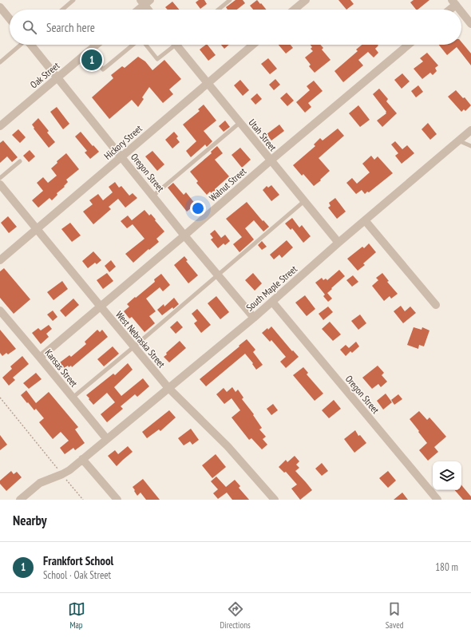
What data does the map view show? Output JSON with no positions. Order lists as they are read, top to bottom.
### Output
{
  "streets": {
    "street": [
      "Oak Street",
      "Utah Street",
      "Hickory Street",
      "Oregon Street",
      "Walnut Street",
      "South Maple Street",
      "West Nebraska Street",
      "Kansas Street"
    ]
  },
  "crossings": [
    ["Oak Street", "Oregon Street"],
    ["Utah Street", "Hickory Street"],
    ["Utah Street", "Walnut Street"],
    ["Utah Street", "South Maple Street"],
    ["Hickory Street", "Oregon Street"],
    ["Hickory Street", "West Nebraska Street"],
    ["Oregon Street", "Walnut Street"],
    ["Oregon Street", "South Maple Street"],
    ["Walnut Street", "West Nebraska Street"],
    ["Walnut Street", "Kansas Street"],
    ["South Maple Street", "West Nebraska Street"],
    ["South Maple Street", "Kansas Street"]
  ],
  "page": {
    "search": "Search here",
    "pins": "1",
    "heading": "Nearby",
    "list": [
      {
        "mark": "1",
        "name": "Frankfort School",
        "note": "School · Oak Street",
        "value": "180 m"
      }
    ],
    "nav": ["Map", "Directions", "Saved"]
  }
}
